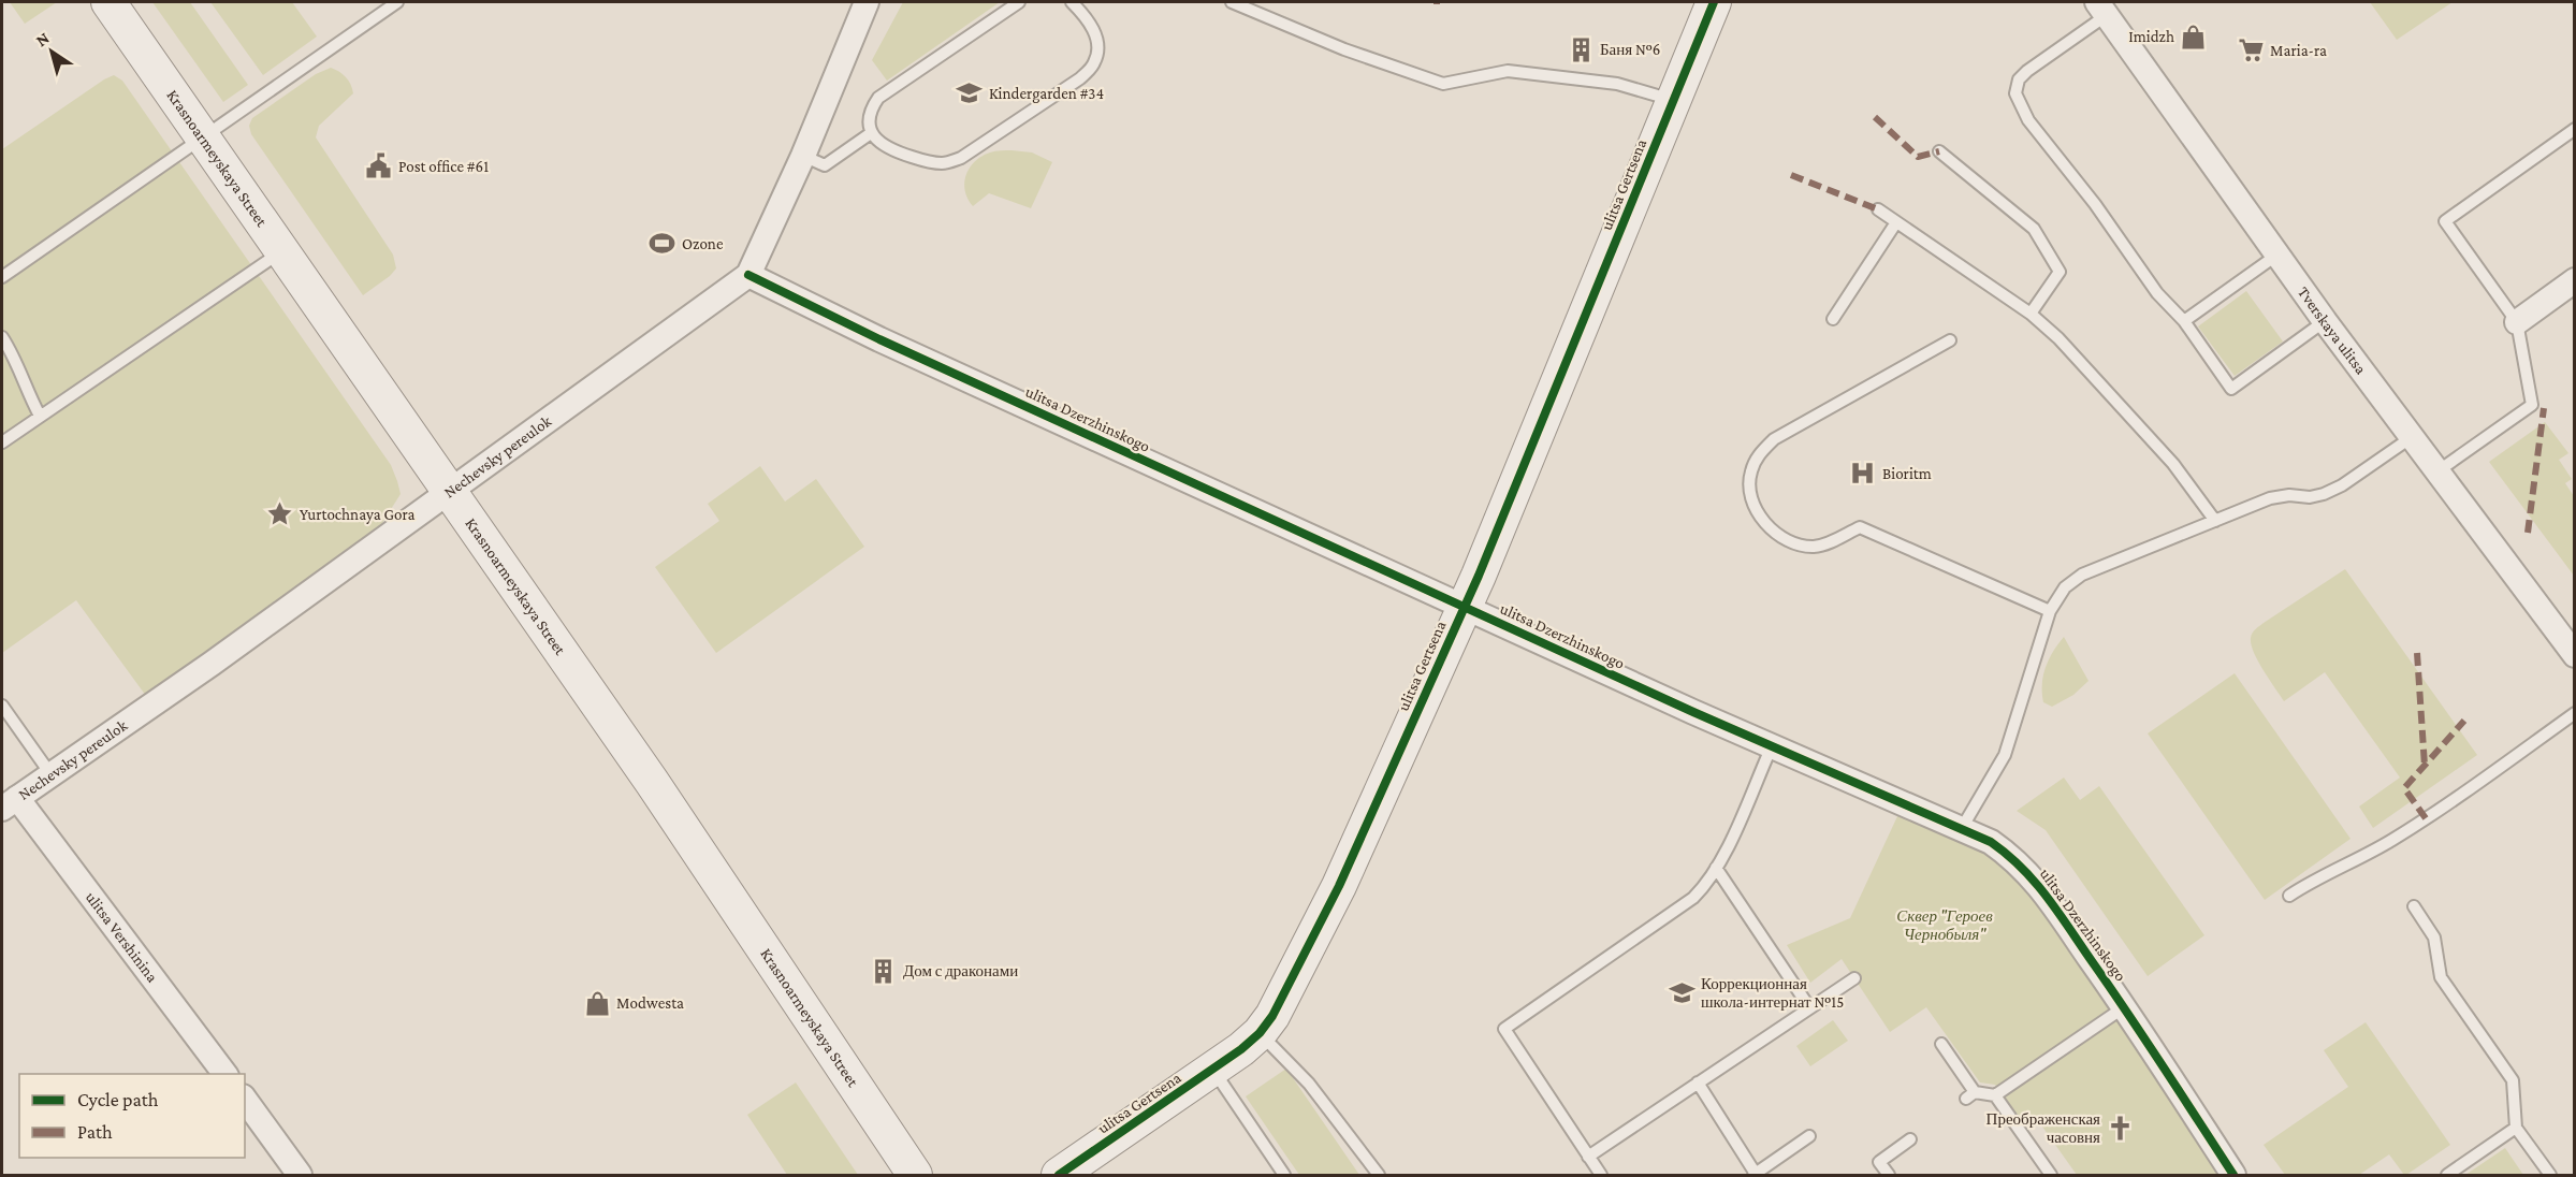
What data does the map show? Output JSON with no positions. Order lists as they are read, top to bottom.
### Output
{
  "streets": {
    "main road": ["Krasnoarmeyskaya Street", "ulitsa Gertsena"],
    "street": [
      "Tverskaya ulitsa",
      "ulitsa Dzerzhinskogo",
      "Nechevsky pereulok",
      "ulitsa Vershinina"
    ]
  },
  "crossings": [
    ["Krasnoarmeyskaya Street", "Nechevsky pereulok"],
    ["ulitsa Gertsena", "ulitsa Dzerzhinskogo"],
    ["ulitsa Dzerzhinskogo", "Nechevsky pereulok"],
    ["Nechevsky pereulok", "ulitsa Vershinina"]
  ],
  "parks": ["Сквер \"Героев Чернобыля\""],
  "places": {
    "shop": ["Imidzh", "Modwesta"],
    "building": ["Баня №6", "Дом с драконами"],
    "supermarket": ["Maria-ra"],
    "school or university": ["Kindergarden #34", "Коррекционная школа-интернат №15"],
    "public building": ["Post office #61"],
    "sports": ["Ozone"],
    "hospital": ["Bioritm"],
    "place": ["Yurtochnaya Gora"],
    "church": ["Преображенская часовня"]
  },
  "legend": ["Cycle path", "Path"],
  "north": "top left"
}
